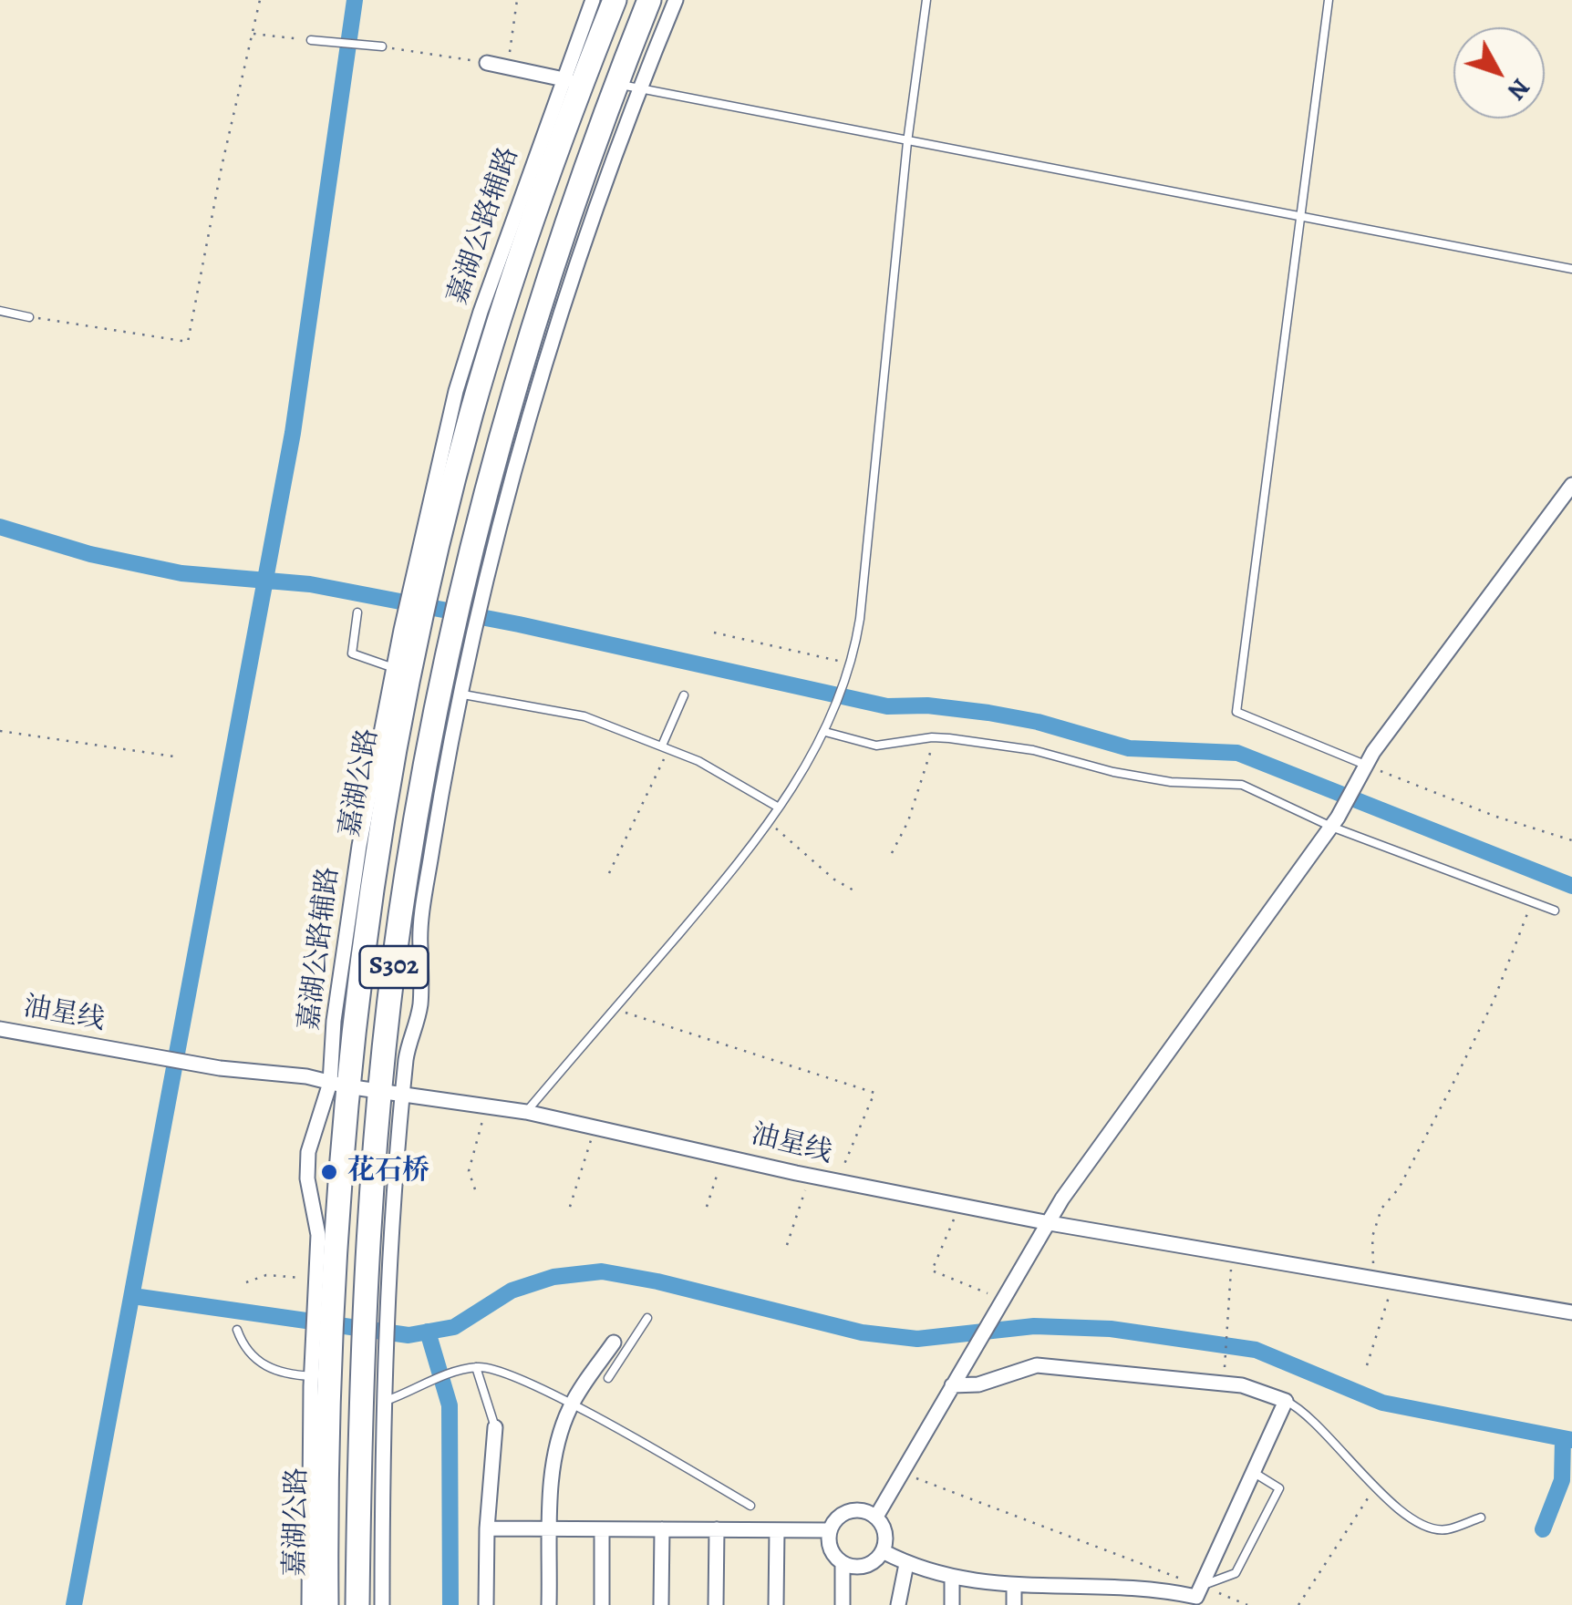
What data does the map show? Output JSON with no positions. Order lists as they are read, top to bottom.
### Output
{
  "streets": {
    "main road": ["嘉湖公路", "S302"],
    "street": ["嘉湖公路辅路", "油星线"]
  },
  "crossings": [
    ["嘉湖公路辅路", "嘉湖公路"],
    ["嘉湖公路辅路", "油星线"],
    ["嘉湖公路", "油星线"],
    ["S302", "油星线"]
  ],
  "places": ["花石桥"],
  "north": "bottom right"
}
